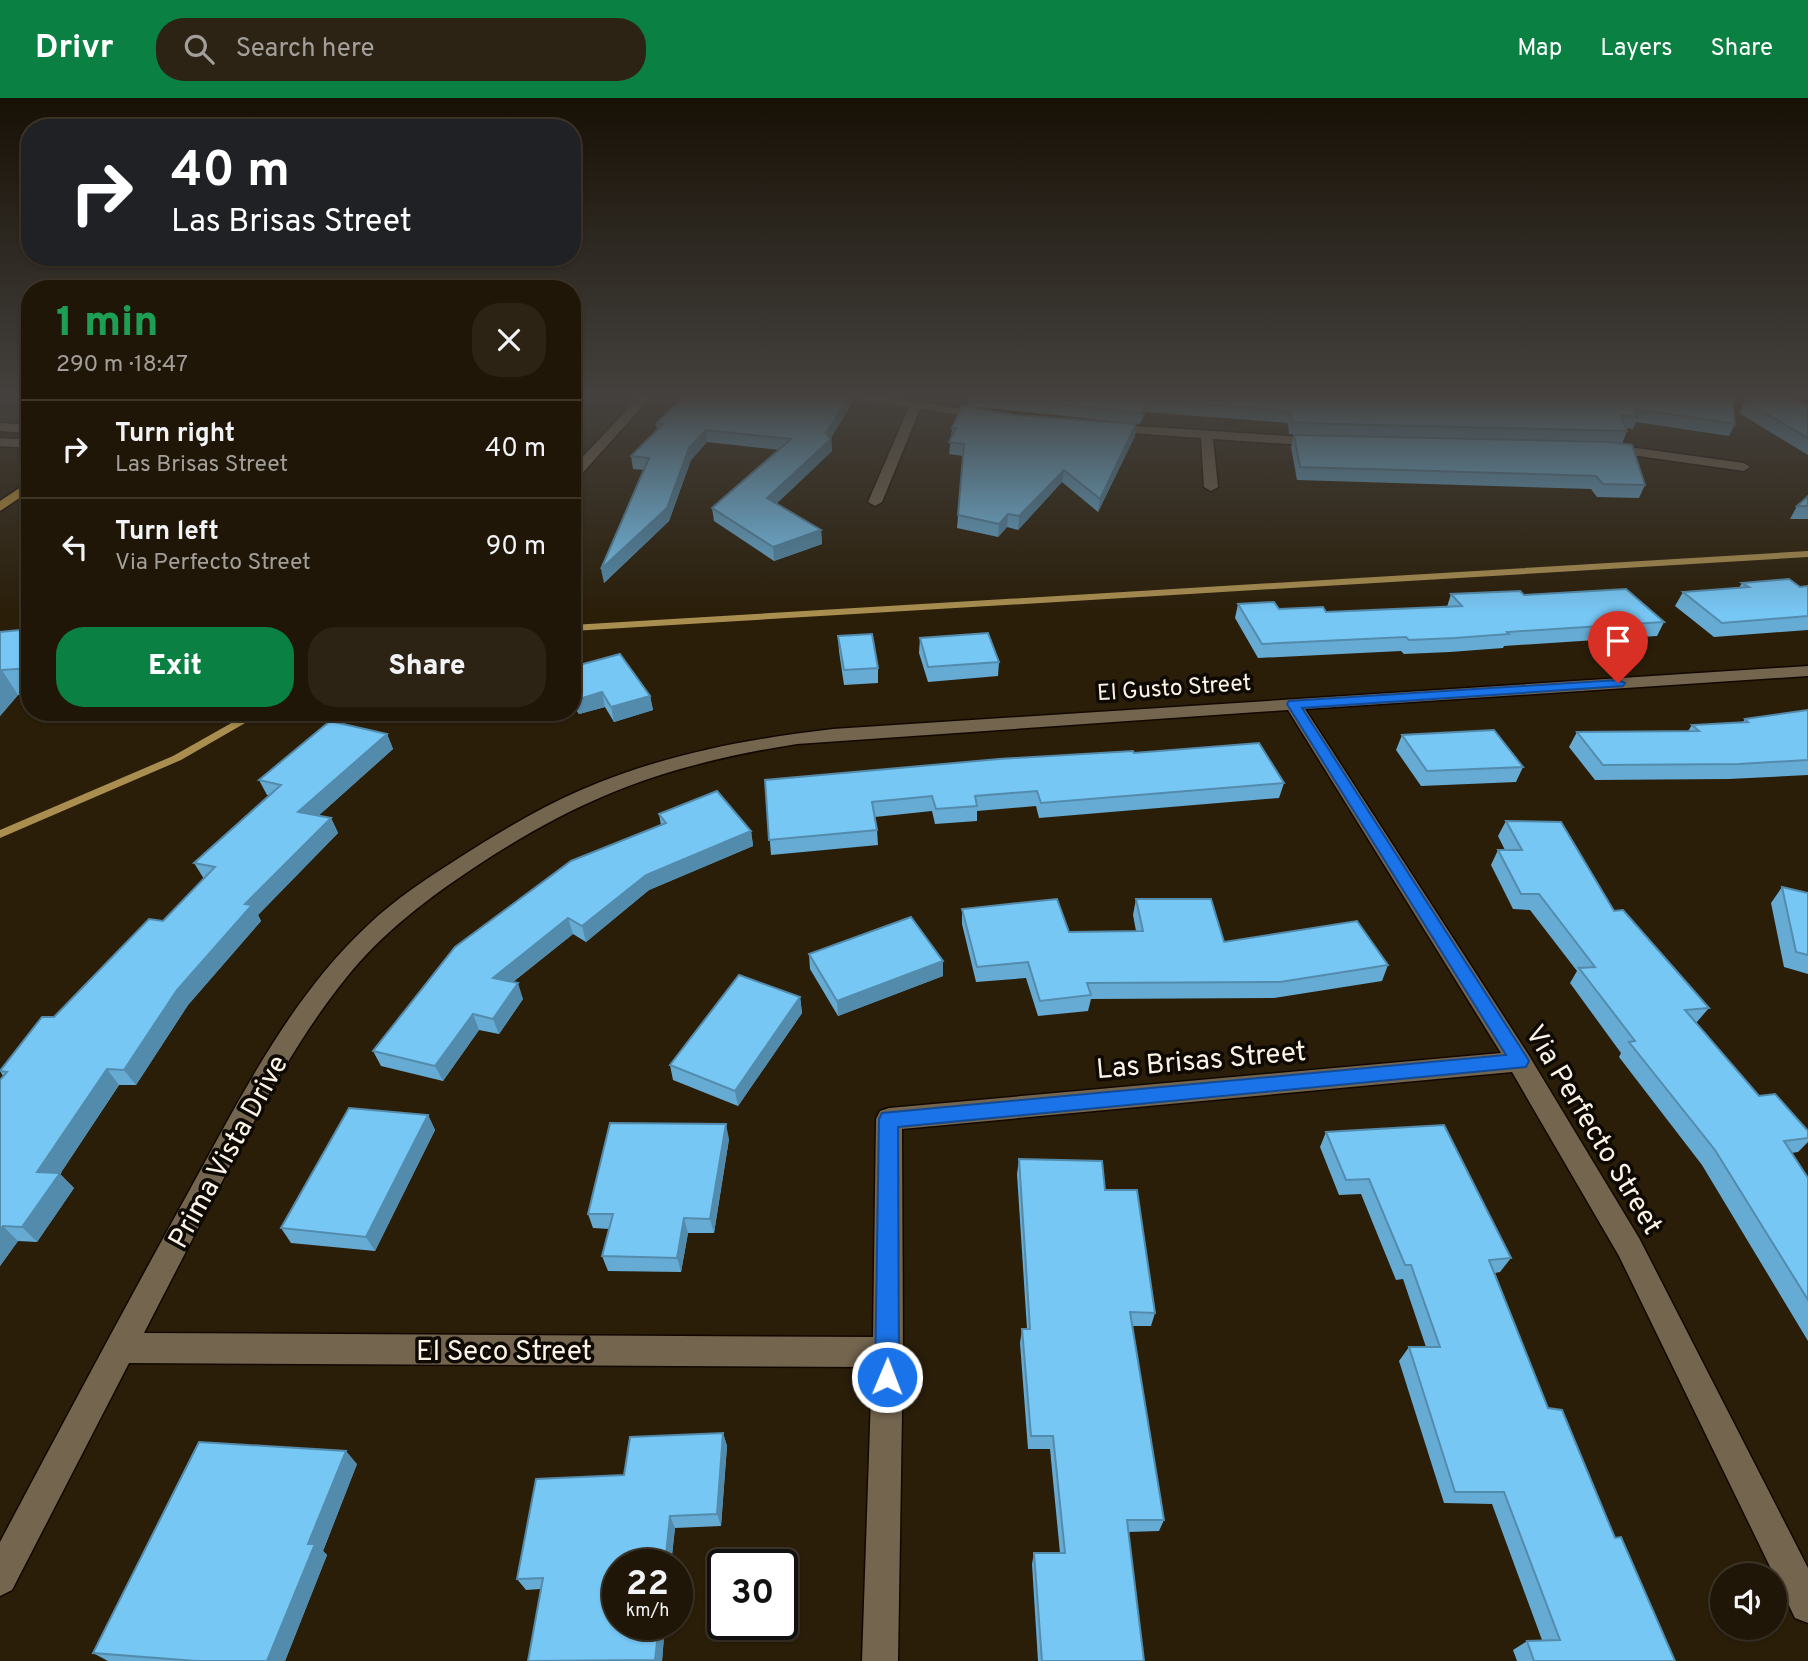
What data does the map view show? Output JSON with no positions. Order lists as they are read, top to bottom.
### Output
{
  "streets": {
    "street": [
      "El Gusto Street",
      "Las Brisas Street",
      "Via Perfecto Street",
      "Prima Vista Drive",
      "El Seco Street"
    ]
  },
  "crossings": [
    ["El Gusto Street", "Via Perfecto Street"],
    ["El Gusto Street", "Prima Vista Drive"],
    ["Las Brisas Street", "Via Perfecto Street"],
    ["Las Brisas Street", "El Seco Street"],
    ["Prima Vista Drive", "El Seco Street"]
  ],
  "page": {
    "header": "Drivr",
    "search": "Search here",
    "nav": ["Map", "Layers", "Share"],
    "turn": ["40 m", "Las Brisas Street"],
    "heading": ["1 min", "290 m · 18:47"],
    "list": [
      {
        "name": "Turn right",
        "note": "Las Brisas Street",
        "value": "40 m"
      },
      {
        "name": "Turn left",
        "note": "Via Perfecto Street",
        "value": "90 m"
      }
    ],
    "buttons": ["Exit", "Share"],
    "speed": "22 km/h",
    "limit": "30"
  }
}
